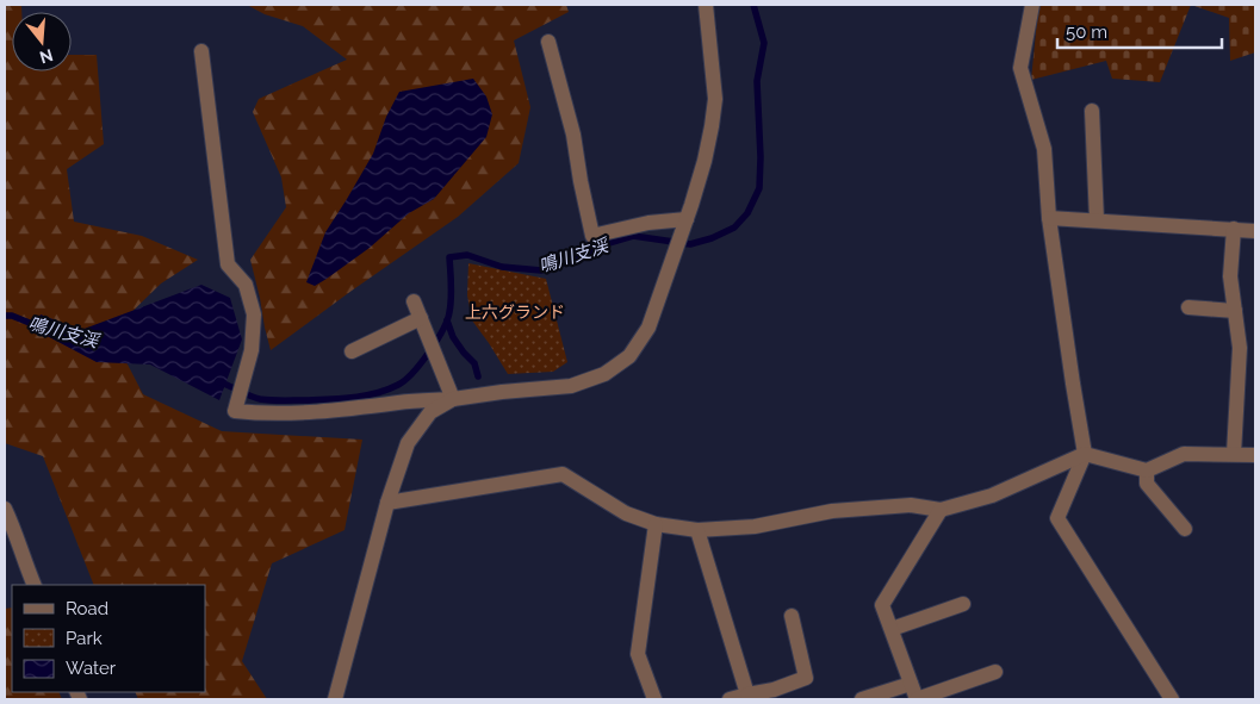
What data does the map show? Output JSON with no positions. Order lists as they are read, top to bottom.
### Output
{
  "water": ["鳴川支渓"],
  "parks": ["上六グランド"],
  "legend": ["Road", "Park", "Water"],
  "scale_bar": "50 m",
  "north": "bottom"
}
